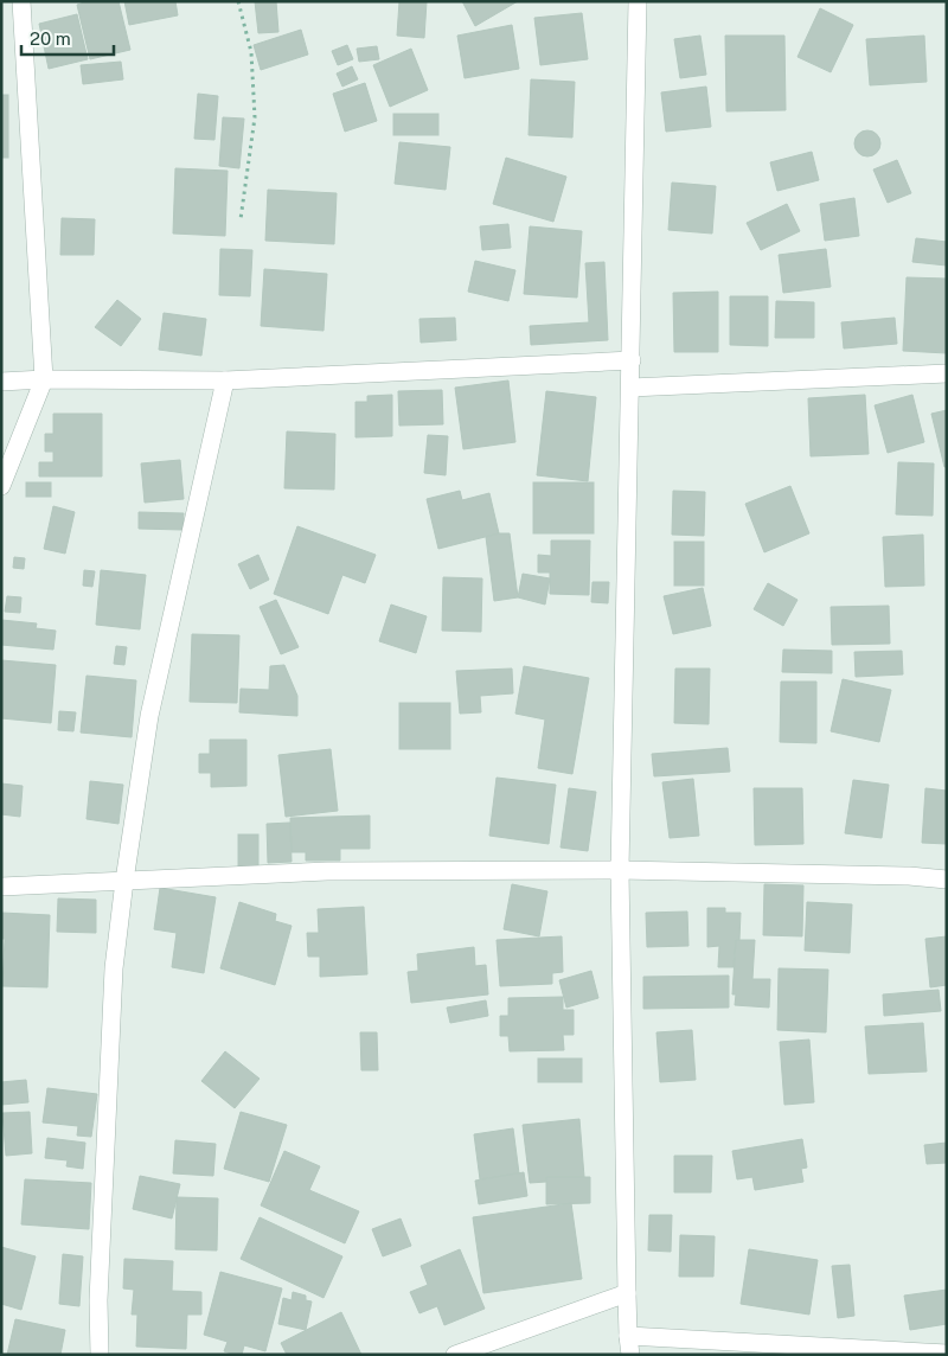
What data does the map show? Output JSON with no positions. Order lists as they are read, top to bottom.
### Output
{
  "scale_bar": "20 m"
}
